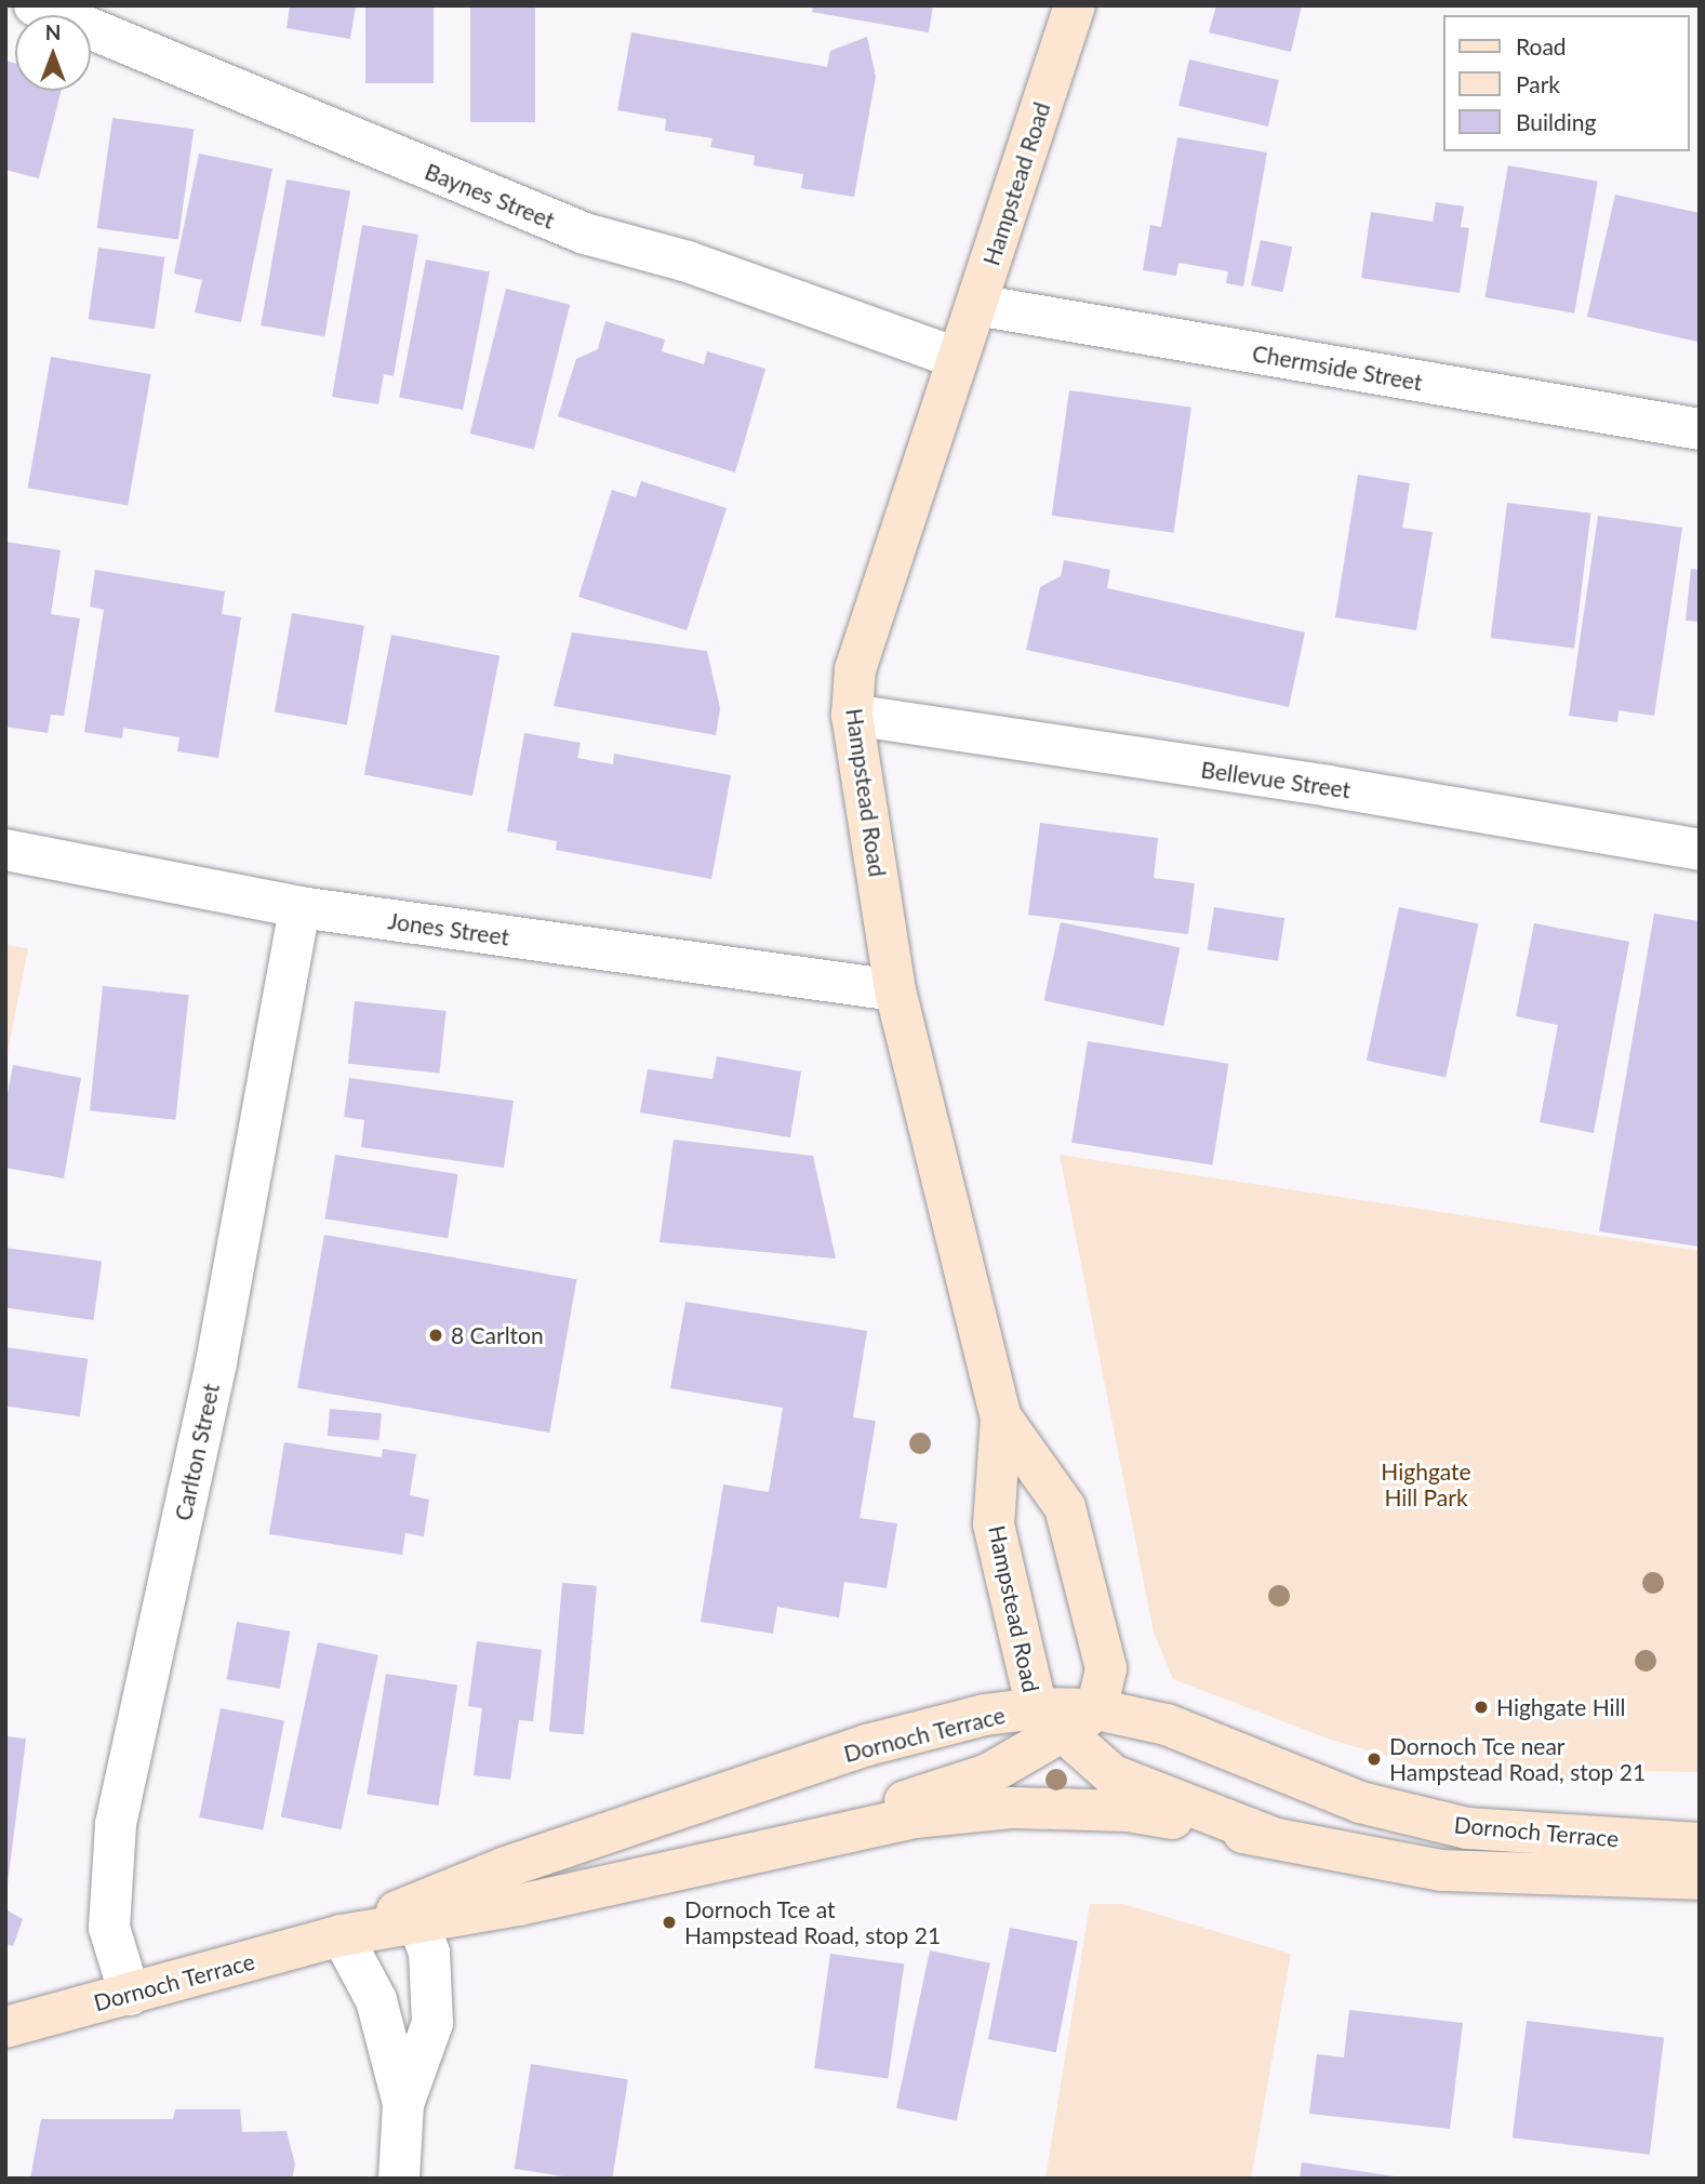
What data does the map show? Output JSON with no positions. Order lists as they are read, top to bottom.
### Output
{
  "streets": {
    "street": [
      "Hampstead Road",
      "Baynes Street",
      "Chermside Street",
      "Bellevue Street",
      "Jones Street",
      "Carlton Street",
      "Dornoch Terrace"
    ]
  },
  "crossings": [
    ["Hampstead Road", "Baynes Street"],
    ["Hampstead Road", "Chermside Street"],
    ["Hampstead Road", "Bellevue Street"],
    ["Hampstead Road", "Jones Street"],
    ["Hampstead Road", "Dornoch Terrace"],
    ["Jones Street", "Carlton Street"],
    ["Carlton Street", "Dornoch Terrace"]
  ],
  "parks": ["Highgate Hill Park"],
  "places": [
    "8 Carlton",
    "Highgate Hill",
    "Dornoch Tce near Hampstead Road, stop 21",
    "Dornoch Tce at Hampstead Road, stop 21"
  ],
  "legend": ["Road", "Park", "Building"],
  "north": "top"
}
